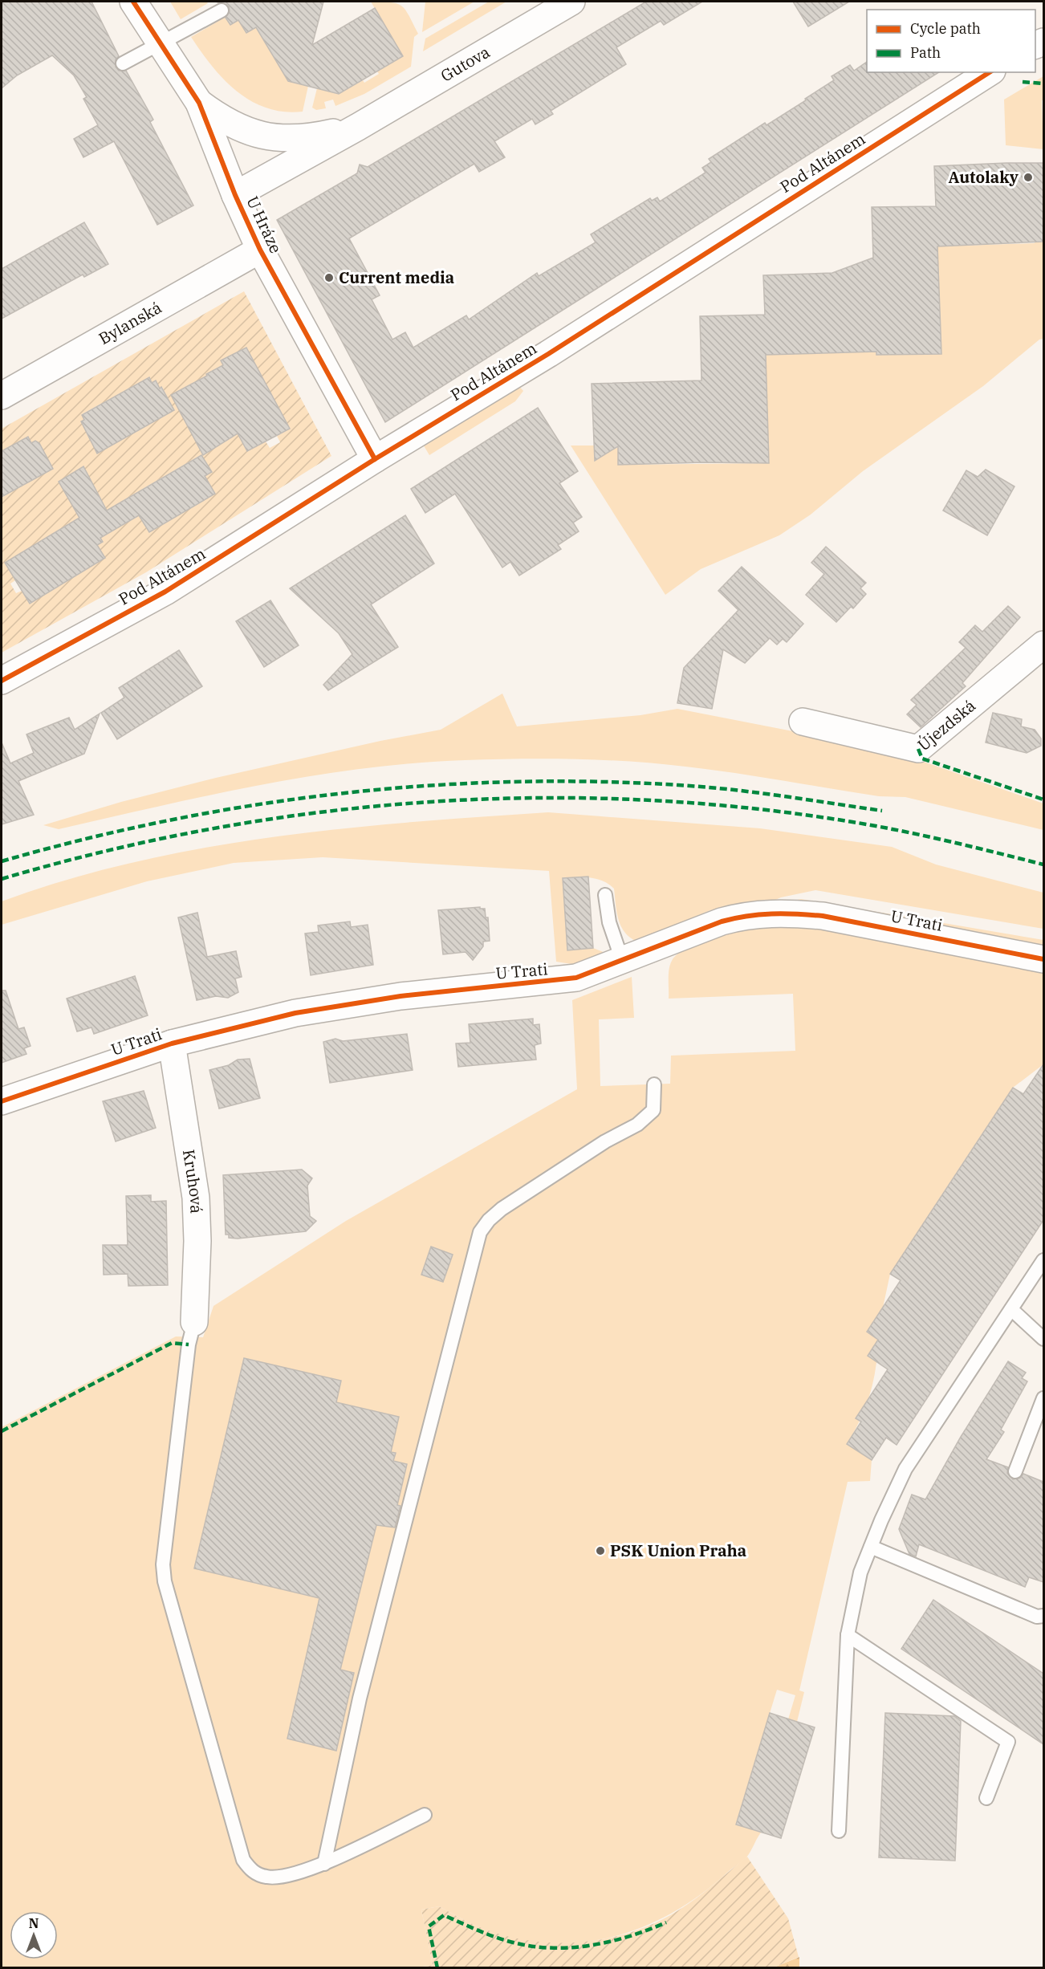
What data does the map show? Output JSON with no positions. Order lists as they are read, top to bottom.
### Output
{
  "streets": {
    "street": [
      "Gutova",
      "Pod Altánem",
      "U Hráze",
      "Bylanská",
      "Újezdská",
      "U Trati",
      "Kruhová"
    ]
  },
  "crossings": [
    ["Gutova", "U Hráze"],
    ["Pod Altánem", "U Hráze"],
    ["U Hráze", "Bylanská"],
    ["U Trati", "Kruhová"]
  ],
  "places": ["Autolaky", "Current media", "PSK Union Praha"],
  "legend": ["Cycle path", "Path"],
  "north": "top"
}
